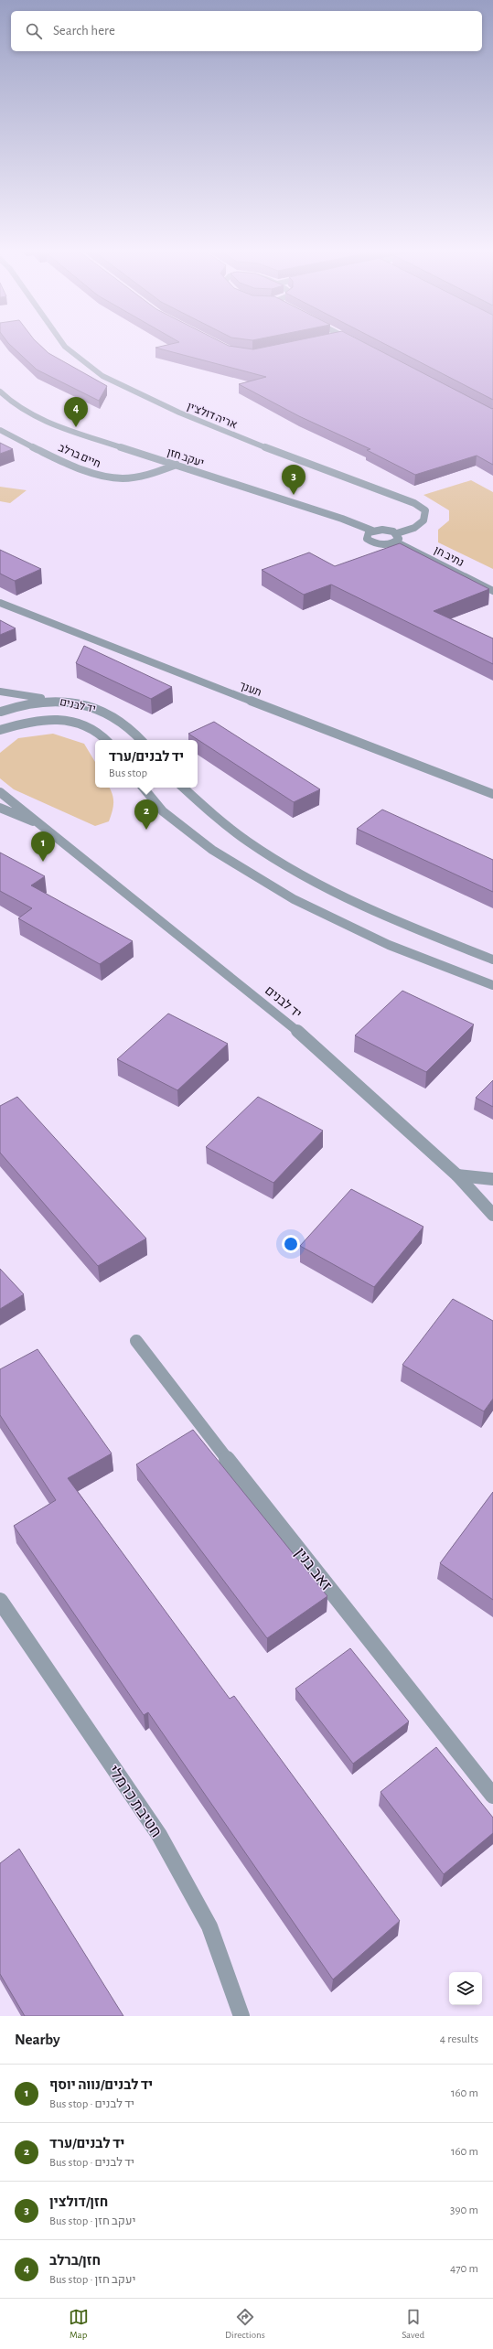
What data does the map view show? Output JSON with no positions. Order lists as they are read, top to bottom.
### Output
{
  "streets": {
    "street": [
      "אריה דולצ'ין",
      "חיים ברלב",
      "יעקב חזן",
      "נתיב חן",
      "תענך",
      "יד לבנים",
      "זאב בנין",
      "חטיבת כרמלי"
    ]
  },
  "crossings": [
    ["אריה דולצ'ין", "יעקב חזן"],
    ["חיים ברלב", "יעקב חזן"]
  ],
  "page": {
    "search": "Search here",
    "pins": [
      "4",
      "3",
      "2",
      "1"
    ],
    "popup": ["יד לבנים/ערד", "Bus stop"],
    "heading": ["Nearby", "4 results"],
    "list": [
      {
        "mark": "1",
        "name": "יד לבנים/נווה יוסף",
        "note": "Bus stop · יד לבנים",
        "value": "160 m"
      },
      {
        "mark": "2",
        "name": "יד לבנים/ערד",
        "note": "Bus stop · יד לבנים",
        "value": "160 m"
      },
      {
        "mark": "3",
        "name": "חזן/דולצין",
        "note": "Bus stop · יעקב חזן",
        "value": "390 m"
      },
      {
        "mark": "4",
        "name": "חזן/ברלב",
        "note": "Bus stop · יעקב חזן",
        "value": "470 m"
      }
    ],
    "nav": ["Map", "Directions", "Saved"]
  }
}
